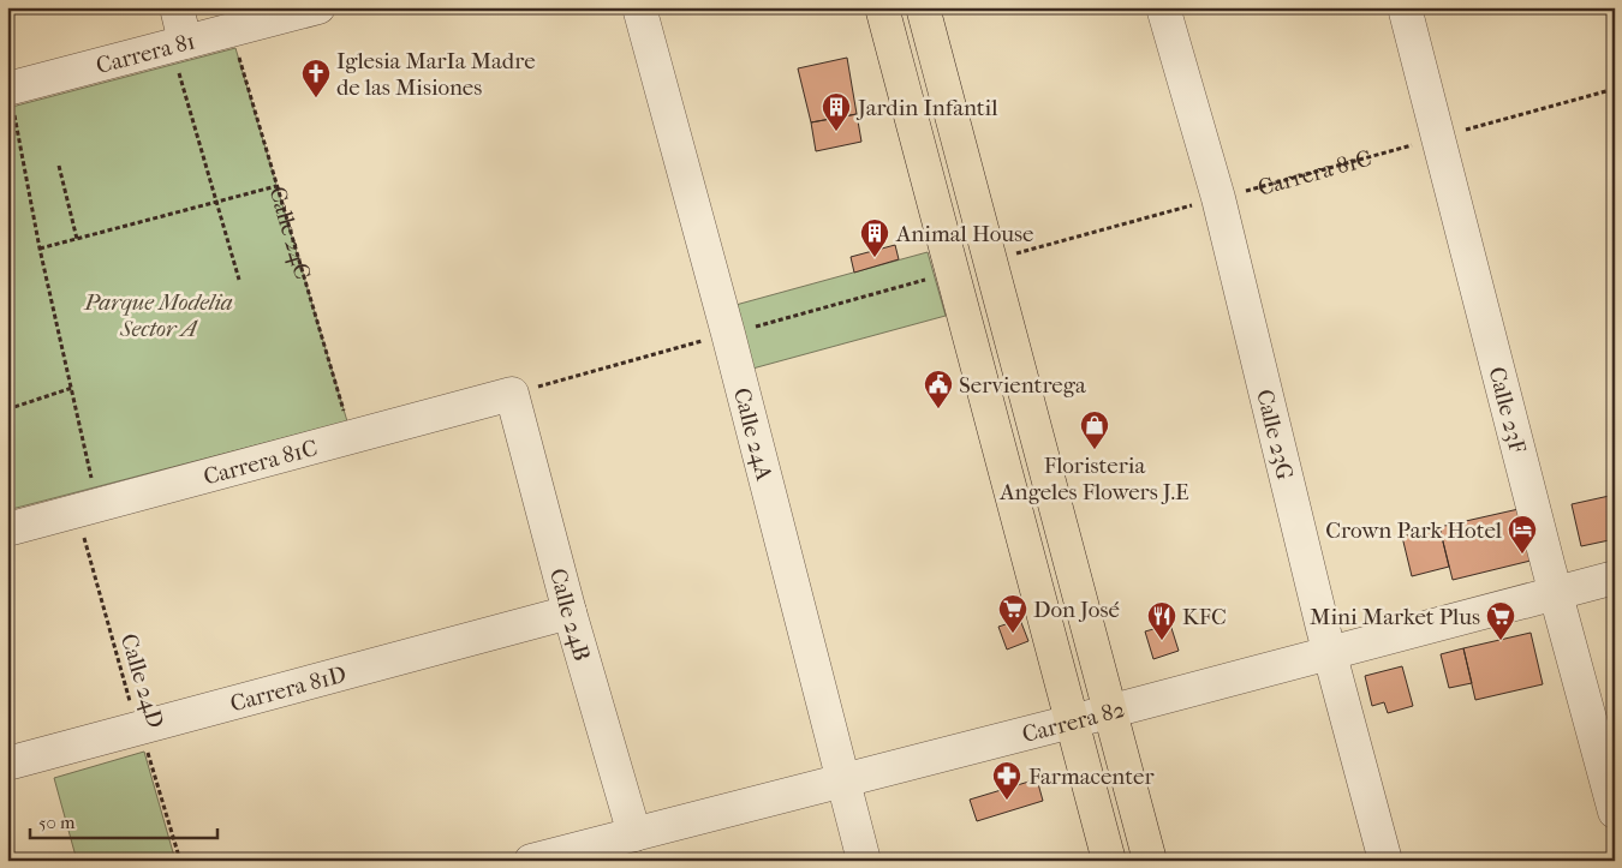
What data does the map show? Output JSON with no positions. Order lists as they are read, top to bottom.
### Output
{
  "streets": {
    "street": [
      "Carrera 81",
      "Carrera 81C",
      "Calle 23F",
      "Calle 24A",
      "Calle 23G",
      "Calle 24B",
      "Carrera 81D",
      "Carrera 82"
    ],
    "path": ["Calle 24C", "Calle 24D"]
  },
  "crossings": [
    ["Carrera 81", "Calle 24C"],
    ["Carrera 81", "Calle 24D"],
    ["Carrera 81C", "Calle 24C"],
    ["Carrera 81C", "Calle 23F"],
    ["Carrera 81C", "Calle 23G"],
    ["Carrera 81C", "Calle 24B"],
    ["Carrera 81C", "Calle 24D"],
    ["Calle 23F", "Carrera 82"],
    ["Calle 24A", "Carrera 82"],
    ["Calle 23G", "Carrera 82"],
    ["Calle 24B", "Carrera 81D"],
    ["Calle 24B", "Carrera 82"],
    ["Calle 24D", "Carrera 81D"]
  ],
  "parks": ["Parque Modelia Sector A"],
  "places": {
    "church": ["Iglesia MarIa Madre de las Misiones"],
    "building": ["Jardin Infantil", "Animal House"],
    "public building": ["Servientrega"],
    "shop": ["Floristeria Angeles Flowers J.E"],
    "hotel": ["Crown Park Hotel"],
    "supermarket": ["Don José", "Mini Market Plus"],
    "restaurant": ["KFC"],
    "pharmacy": ["Farmacenter"]
  },
  "scale_bar": "50 m"
}
